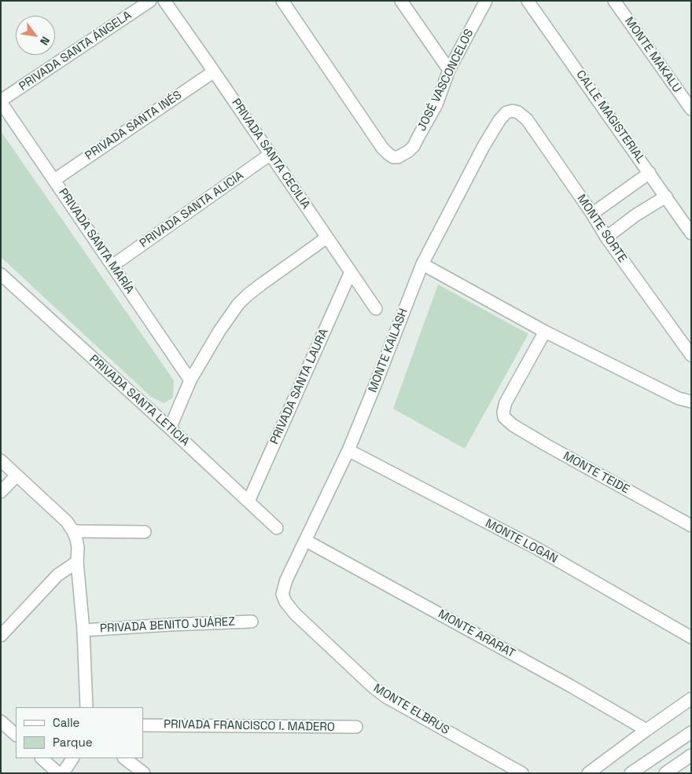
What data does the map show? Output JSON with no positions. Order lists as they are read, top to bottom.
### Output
{
  "streets": {
    "street": [
      "PRIVADA SANTA ÁNGELA",
      "MONTE MAKALU",
      "JOSÉ VASCONCELOS",
      "CALLE MAGISTERIAL",
      "PRIVADA SANTA INÉS",
      "PRIVADA SANTA CECILIA",
      "PRIVADA SANTA ALICIA",
      "MONTE SORTE",
      "PRIVADA SANTA MARÍA",
      "MONTE KAILASH",
      "PRIVADA SANTA LAURA",
      "PRIVADA SANTA LETICIA",
      "MONTE TEIDE",
      "MONTE LOGAN",
      "PRIVADA BENITO JUÁREZ",
      "MONTE ARARAT",
      "MONTE ELBRUS",
      "PRIVADA FRANCISCO I. MADERO"
    ]
  },
  "crossings": [
    ["PRIVADA SANTA ÁNGELA", "PRIVADA SANTA MARÍA"],
    ["PRIVADA SANTA INÉS", "PRIVADA SANTA CECILIA"],
    ["PRIVADA SANTA INÉS", "PRIVADA SANTA MARÍA"],
    ["PRIVADA SANTA CECILIA", "PRIVADA SANTA ALICIA"],
    ["PRIVADA SANTA CECILIA", "PRIVADA SANTA LAURA"],
    ["PRIVADA SANTA ALICIA", "PRIVADA SANTA MARÍA"],
    ["MONTE SORTE", "MONTE KAILASH"],
    ["MONTE KAILASH", "MONTE LOGAN"],
    ["MONTE KAILASH", "MONTE ARARAT"],
    ["MONTE KAILASH", "MONTE ELBRUS"],
    ["PRIVADA SANTA LAURA", "PRIVADA SANTA LETICIA"]
  ],
  "legend": ["Calle", "Parque"],
  "north": "bottom right"
}
